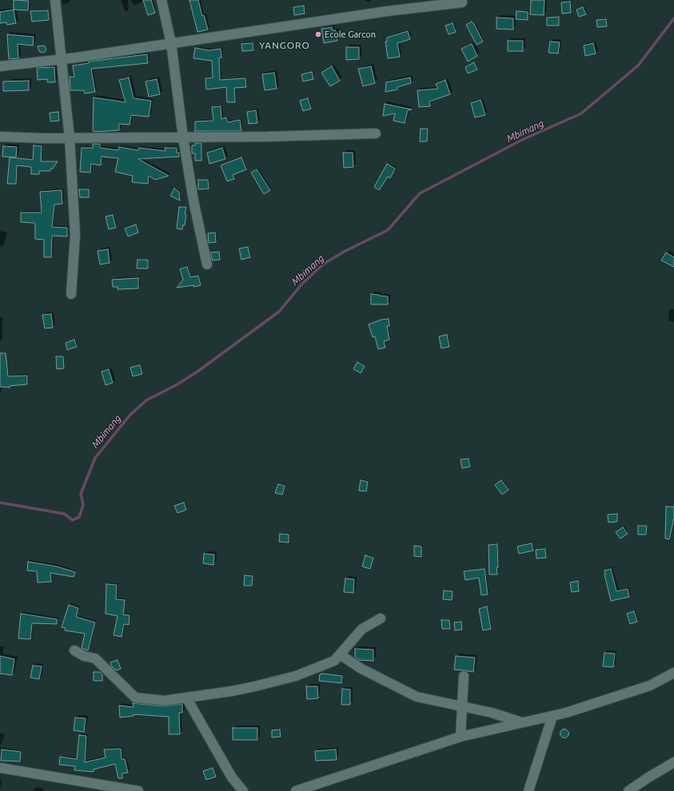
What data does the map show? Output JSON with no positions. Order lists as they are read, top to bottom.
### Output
{
  "districts": ["YANGORO"],
  "water": ["Mbimang"],
  "places": ["Ecole Garcon"]
}
